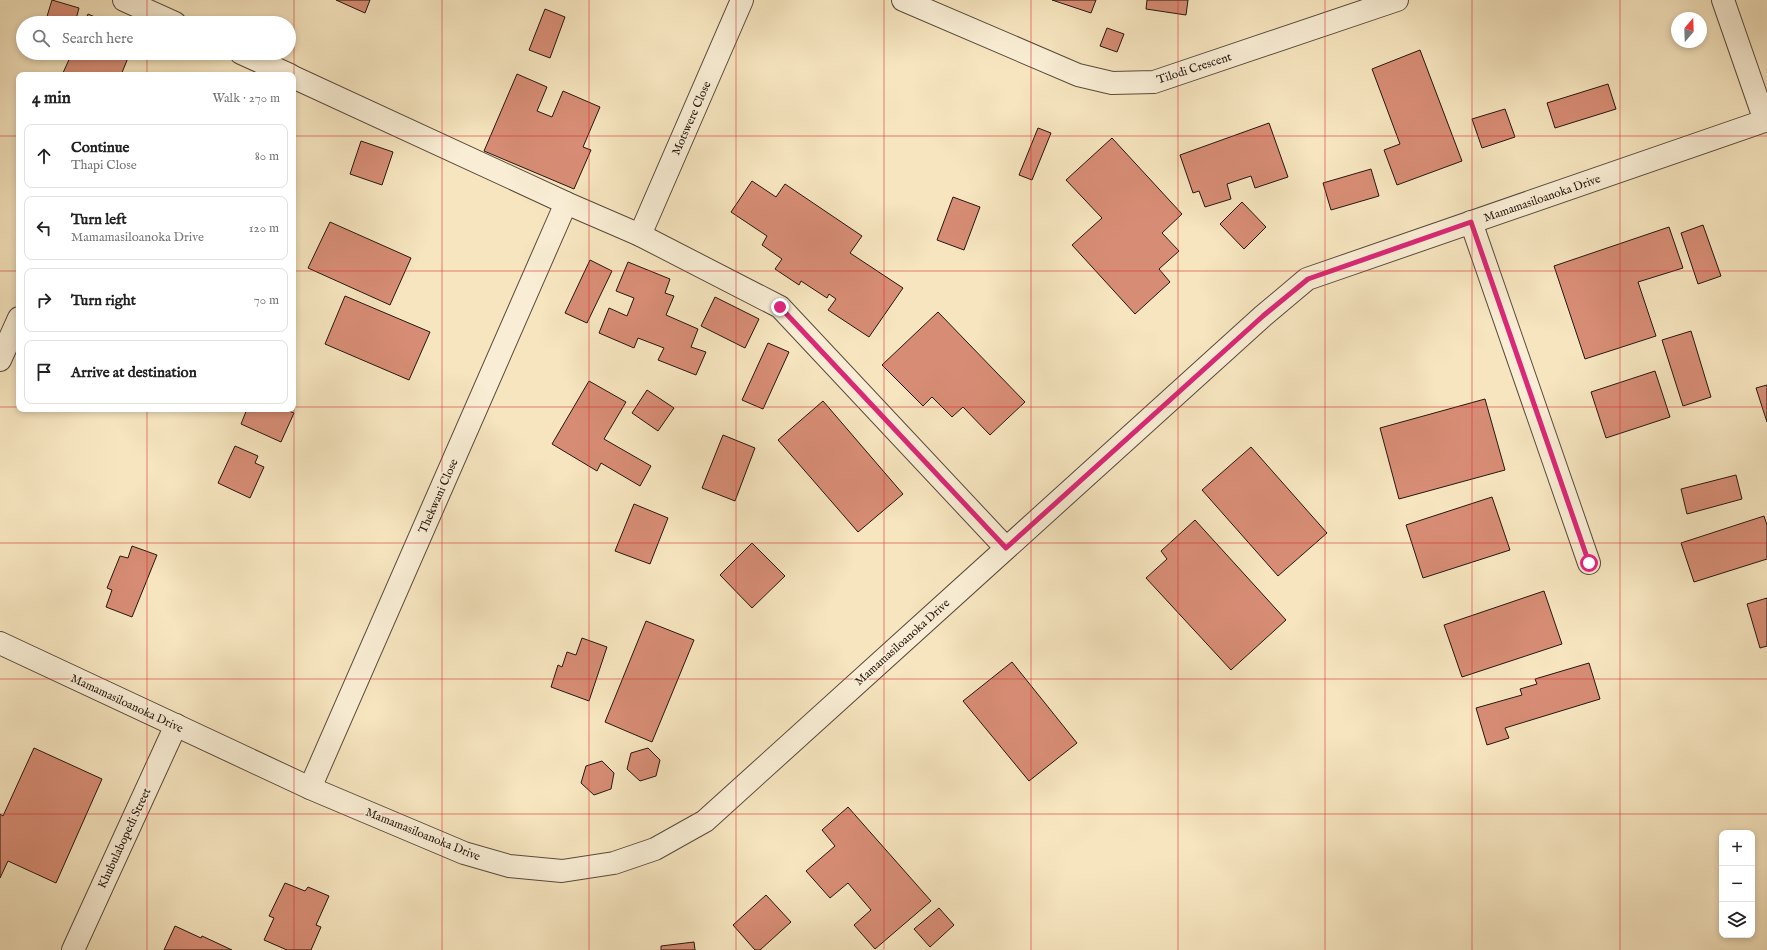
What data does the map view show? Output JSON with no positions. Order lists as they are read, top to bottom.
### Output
{
  "streets": {
    "street": [
      "Tilodi Crescent",
      "Motswere Close",
      "Mamamasiloanoka Drive",
      "Thekwani Close",
      "Khubulabopedi Street"
    ]
  },
  "crossings": [
    ["Mamamasiloanoka Drive", "Thekwani Close"],
    ["Mamamasiloanoka Drive", "Khubulabopedi Street"]
  ],
  "north": "top",
  "page": {
    "search": "Search here",
    "heading": ["4 min", "Walk · 270 m"],
    "list": [
      ["Continue", "Thapi Close", "80 m"],
      ["Turn left", "Mamamasiloanoka Drive", "120 m"],
      ["Turn right", "70 m"],
      "Arrive at destination"
    ],
    "map_buttons": ["+", "−"]
  }
}
